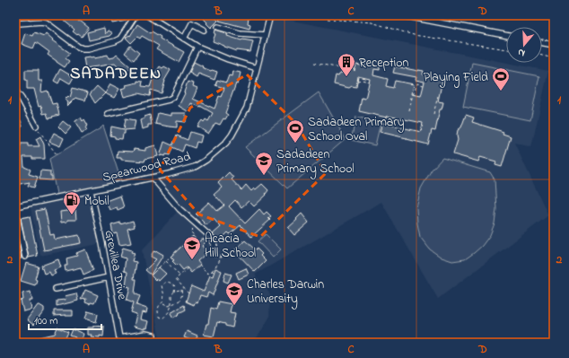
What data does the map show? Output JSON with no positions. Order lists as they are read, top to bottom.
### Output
{
  "streets": {
    "street": ["Spearwood Road", "Grevillea Drive"]
  },
  "crossings": [
    ["Spearwood Road", "Grevillea Drive"]
  ],
  "districts": ["SADADEEN"],
  "places": {
    "building": ["Reception"],
    "sports": ["Playing Field", "Sadadeen Primary School Oval"],
    "school or university": ["Sadadeen Primary School", "Acacia Hill School", "Charles Darwin University"],
    "fuel station": ["Mobil"]
  },
  "scale_bar": "100 m",
  "north": "bottom",
  "grid": {
    "columns": [
      "A",
      "B",
      "C",
      "D"
    ],
    "rows": ["1", "2"]
  }
}
